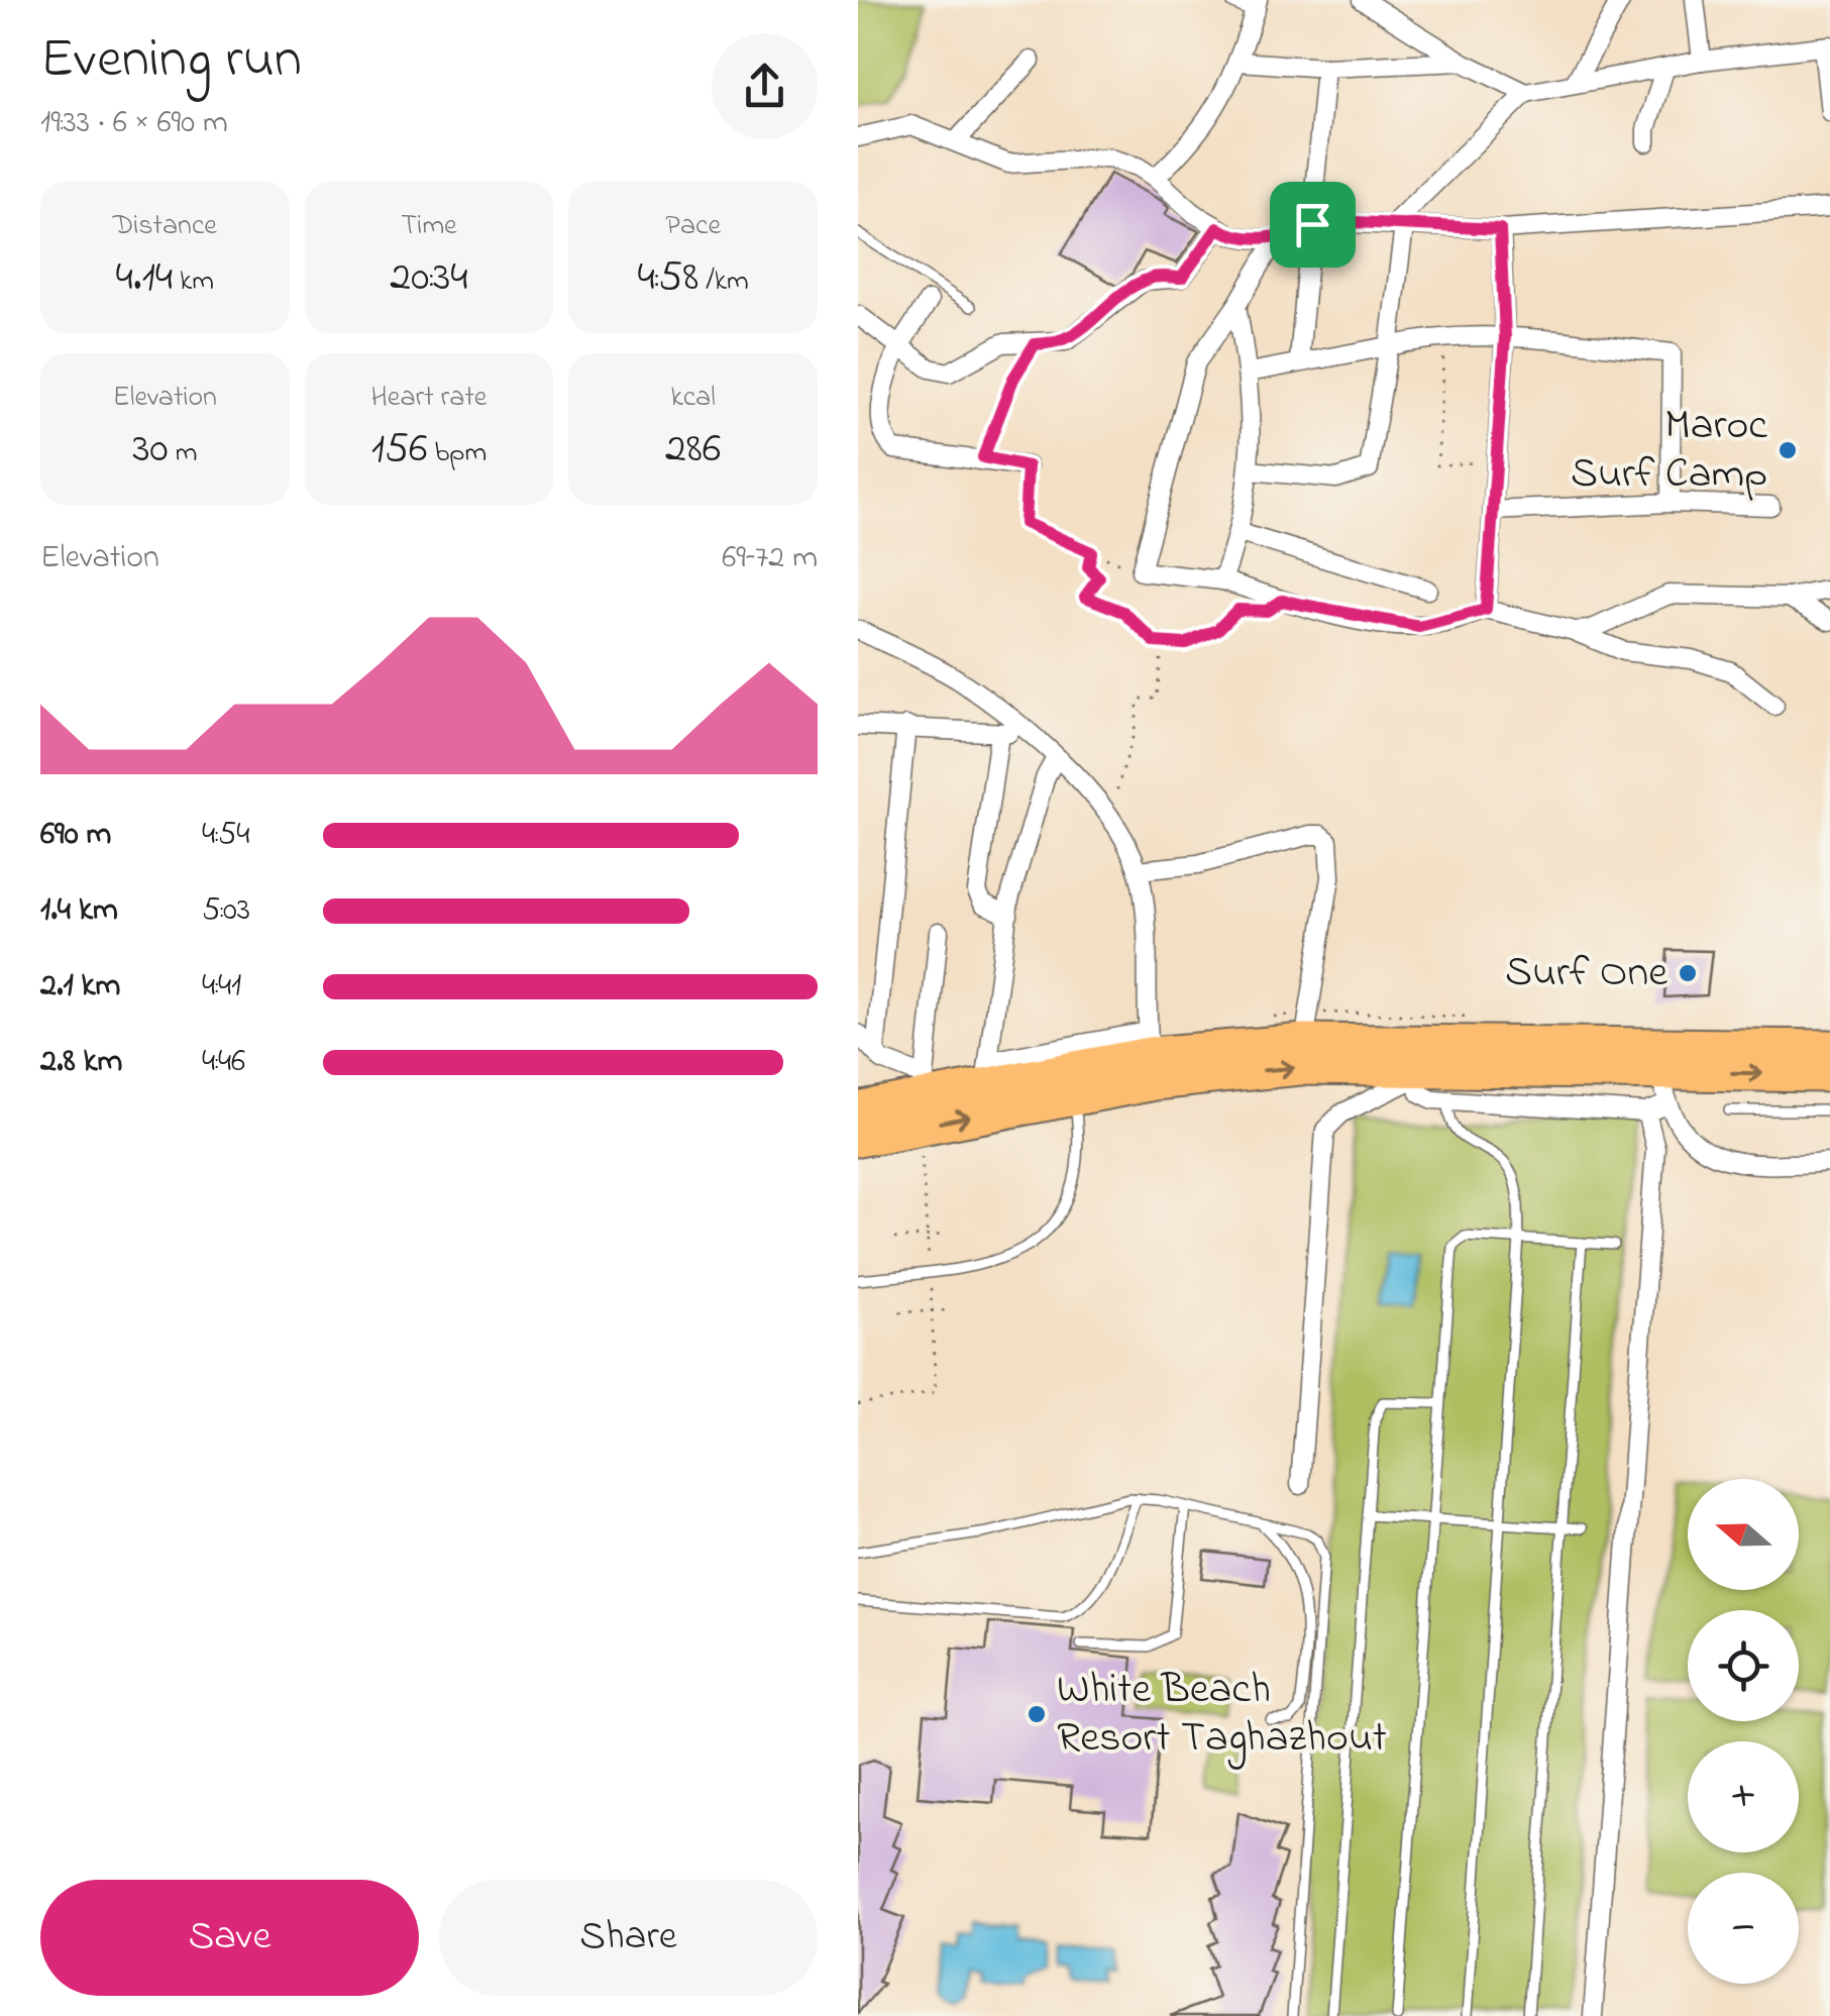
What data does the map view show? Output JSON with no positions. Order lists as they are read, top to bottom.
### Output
{
  "places": ["Maroc Surf Camp", "Surf One", "White Beach Resort Taghazhout"],
  "north": "left",
  "page": {
    "heading": ["Evening run", "19:33 · 6 × 690 m"],
    "stats": [
      ["Distance", "4.14 km"],
      ["Time", "20:34"],
      ["Pace", "4:58 /km"],
      ["Elevation", "30 m"],
      ["Heart rate", "156 bpm"],
      ["kcal", "286"]
    ],
    "chart": ["Elevation", "69–72 m"],
    "list": [
      {
        "name": "690 m",
        "note": "4:54"
      },
      {
        "name": "1.4 km",
        "note": "5:03"
      },
      {
        "name": "2.1 km",
        "note": "4:41"
      },
      {
        "name": "2.8 km",
        "note": "4:46"
      }
    ],
    "map_buttons": ["+", "−"],
    "buttons": ["Save", "Share"]
  }
}
